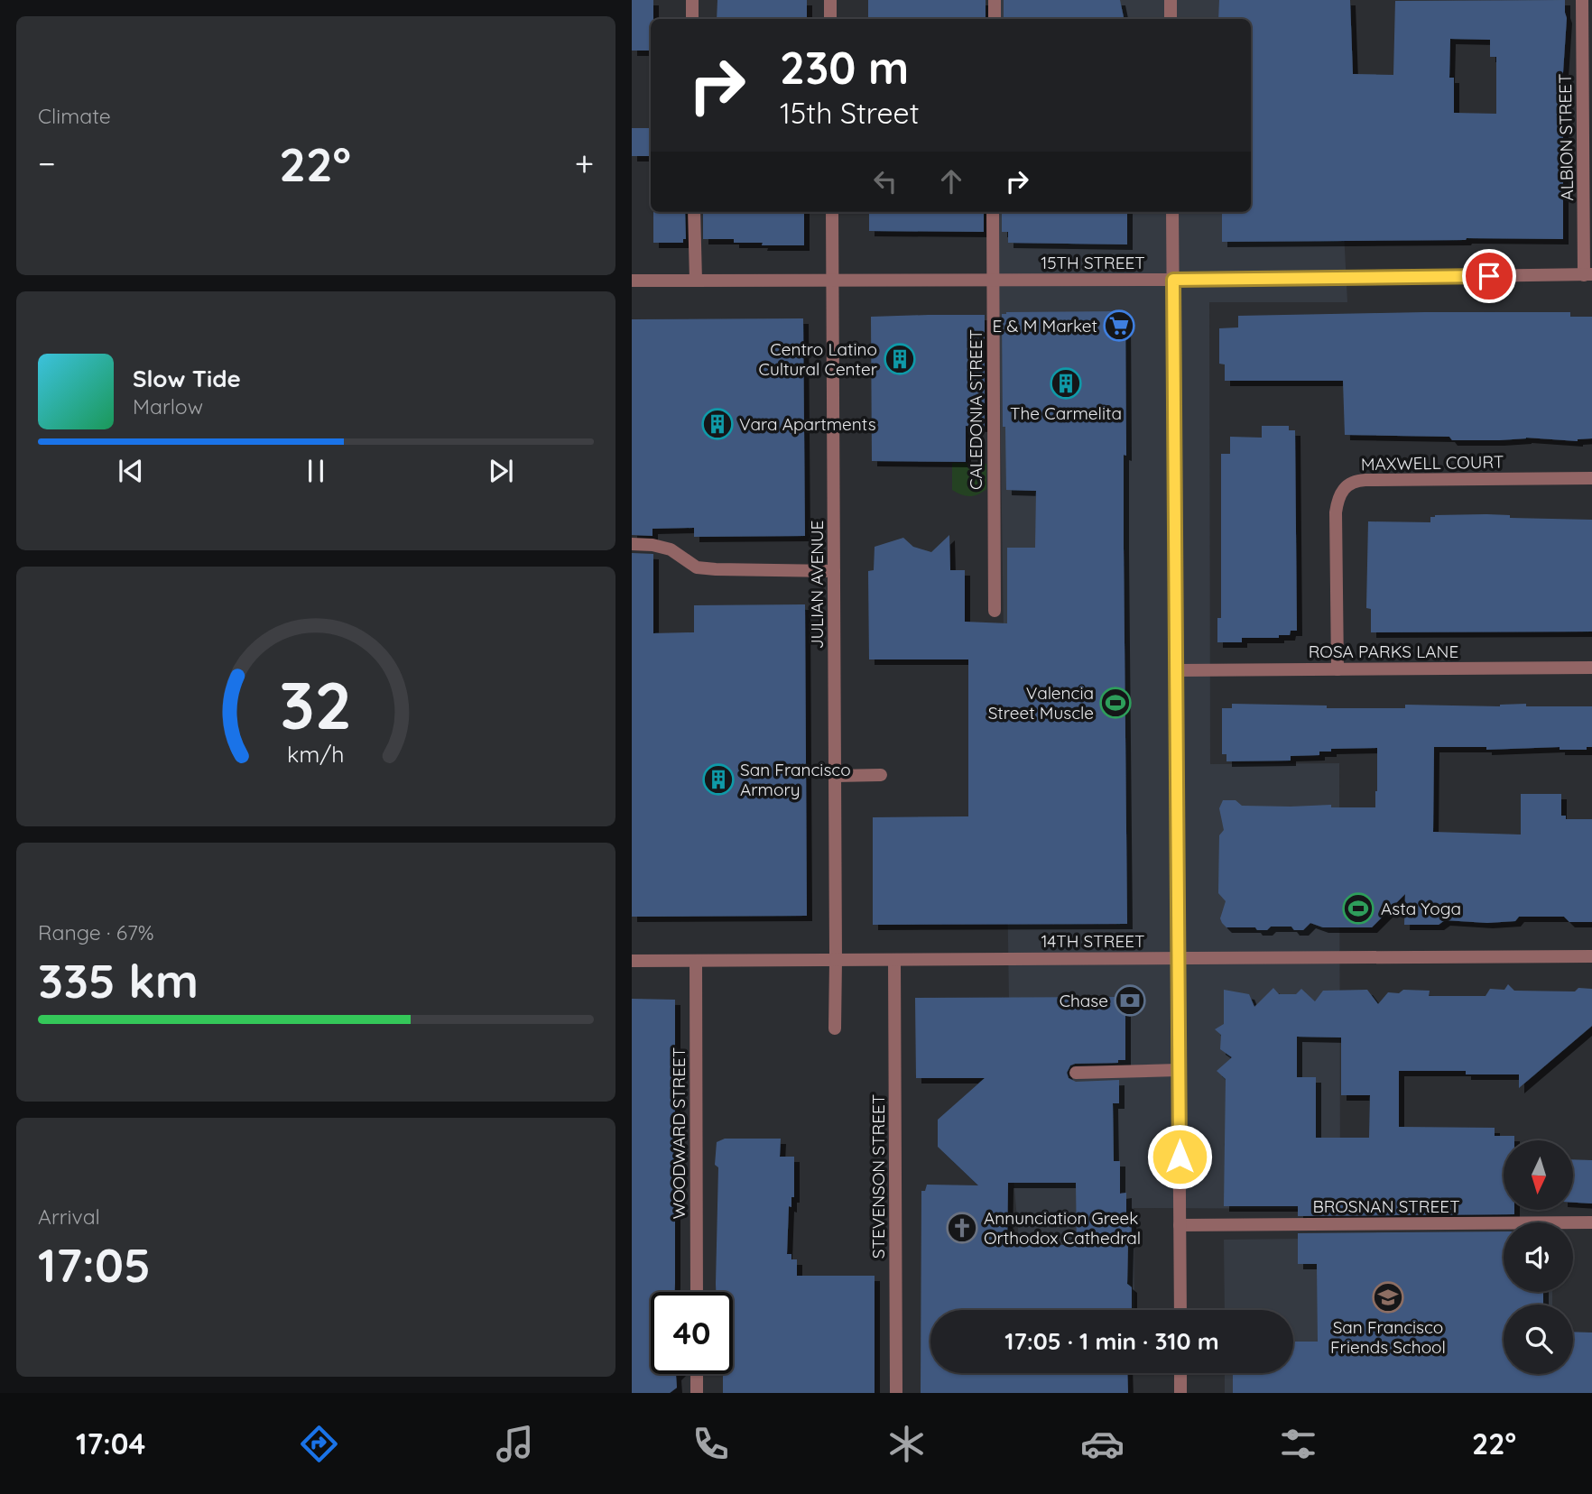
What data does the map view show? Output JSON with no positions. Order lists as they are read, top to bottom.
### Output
{
  "streets": {
    "street": [
      "ALBION STREET",
      "15TH STREET",
      "CALEDONIA STREET",
      "MAXWELL COURT",
      "JULIAN AVENUE",
      "ROSA PARKS LANE",
      "14TH STREET",
      "WOODWARD STREET",
      "STEVENSON STREET",
      "BROSNAN STREET"
    ]
  },
  "crossings": [
    ["ALBION STREET", "15TH STREET"],
    ["15TH STREET", "CALEDONIA STREET"],
    ["15TH STREET", "JULIAN AVENUE"],
    ["MAXWELL COURT", "ROSA PARKS LANE"],
    ["JULIAN AVENUE", "14TH STREET"],
    ["14TH STREET", "WOODWARD STREET"],
    ["14TH STREET", "STEVENSON STREET"]
  ],
  "places": {
    "supermarket": ["E & M Market"],
    "building": [
      "Centro Latino Cultural Center",
      "The Carmelita",
      "Vara Apartments",
      "San Francisco Armory"
    ],
    "sports": ["Valencia Street Muscle", "Asta Yoga"],
    "bank": ["Chase"],
    "church": ["Annunciation Greek Orthodox Cathedral"],
    "school or university": ["San Francisco Friends School"]
  },
  "north": "bottom",
  "page": {
    "tile": [
      "Climate",
      ["Range · 67%", "335 km"],
      ["Arrival", "17:05"]
    ],
    "turn": ["230 m", "15th Street"],
    "heat": ["−", "22°", "+"],
    "song": ["Slow Tide", "Marlow"],
    "limit": "40",
    "trip": "17:05 · 1 min · 310 m",
    "tabs": ["17:04", "22°"],
    "gauge": ["32", "km/h"]
  }
}
